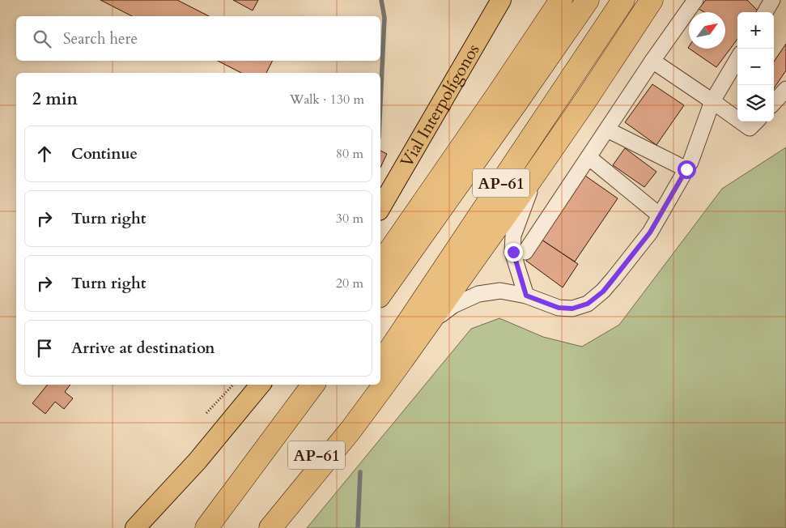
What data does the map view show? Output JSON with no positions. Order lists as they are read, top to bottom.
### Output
{
  "streets": {
    "highway": ["AP-61"],
    "main road": ["Vial Interpolígonos"]
  },
  "north": "top right",
  "page": {
    "map_buttons": ["+", "−"],
    "search": "Search here",
    "heading": ["2 min", "Walk · 130 m"],
    "list": [
      ["Continue", "80 m"],
      ["Turn right", "30 m"],
      ["Turn right", "20 m"],
      "Arrive at destination"
    ]
  }
}
